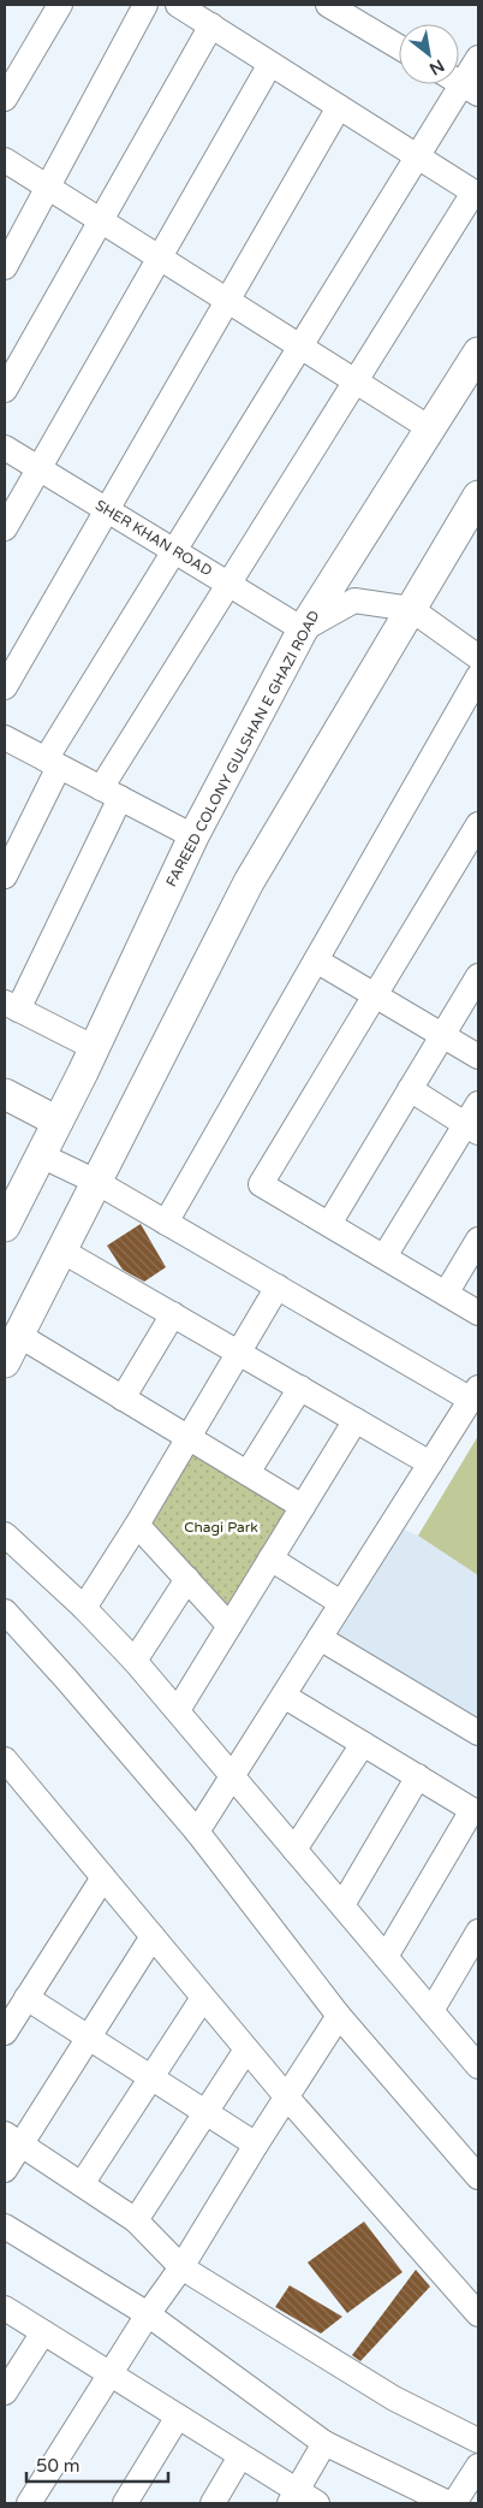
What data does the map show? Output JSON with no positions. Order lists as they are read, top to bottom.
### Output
{
  "streets": {
    "main road": ["FAREED COLONY GULSHAN E GHAZI ROAD"],
    "street": ["SHER KHAN ROAD"]
  },
  "crossings": [
    ["SHER KHAN ROAD", "FAREED COLONY GULSHAN E GHAZI ROAD"]
  ],
  "parks": ["Chagi Park"],
  "scale_bar": "50 m",
  "north": "bottom right"
}
